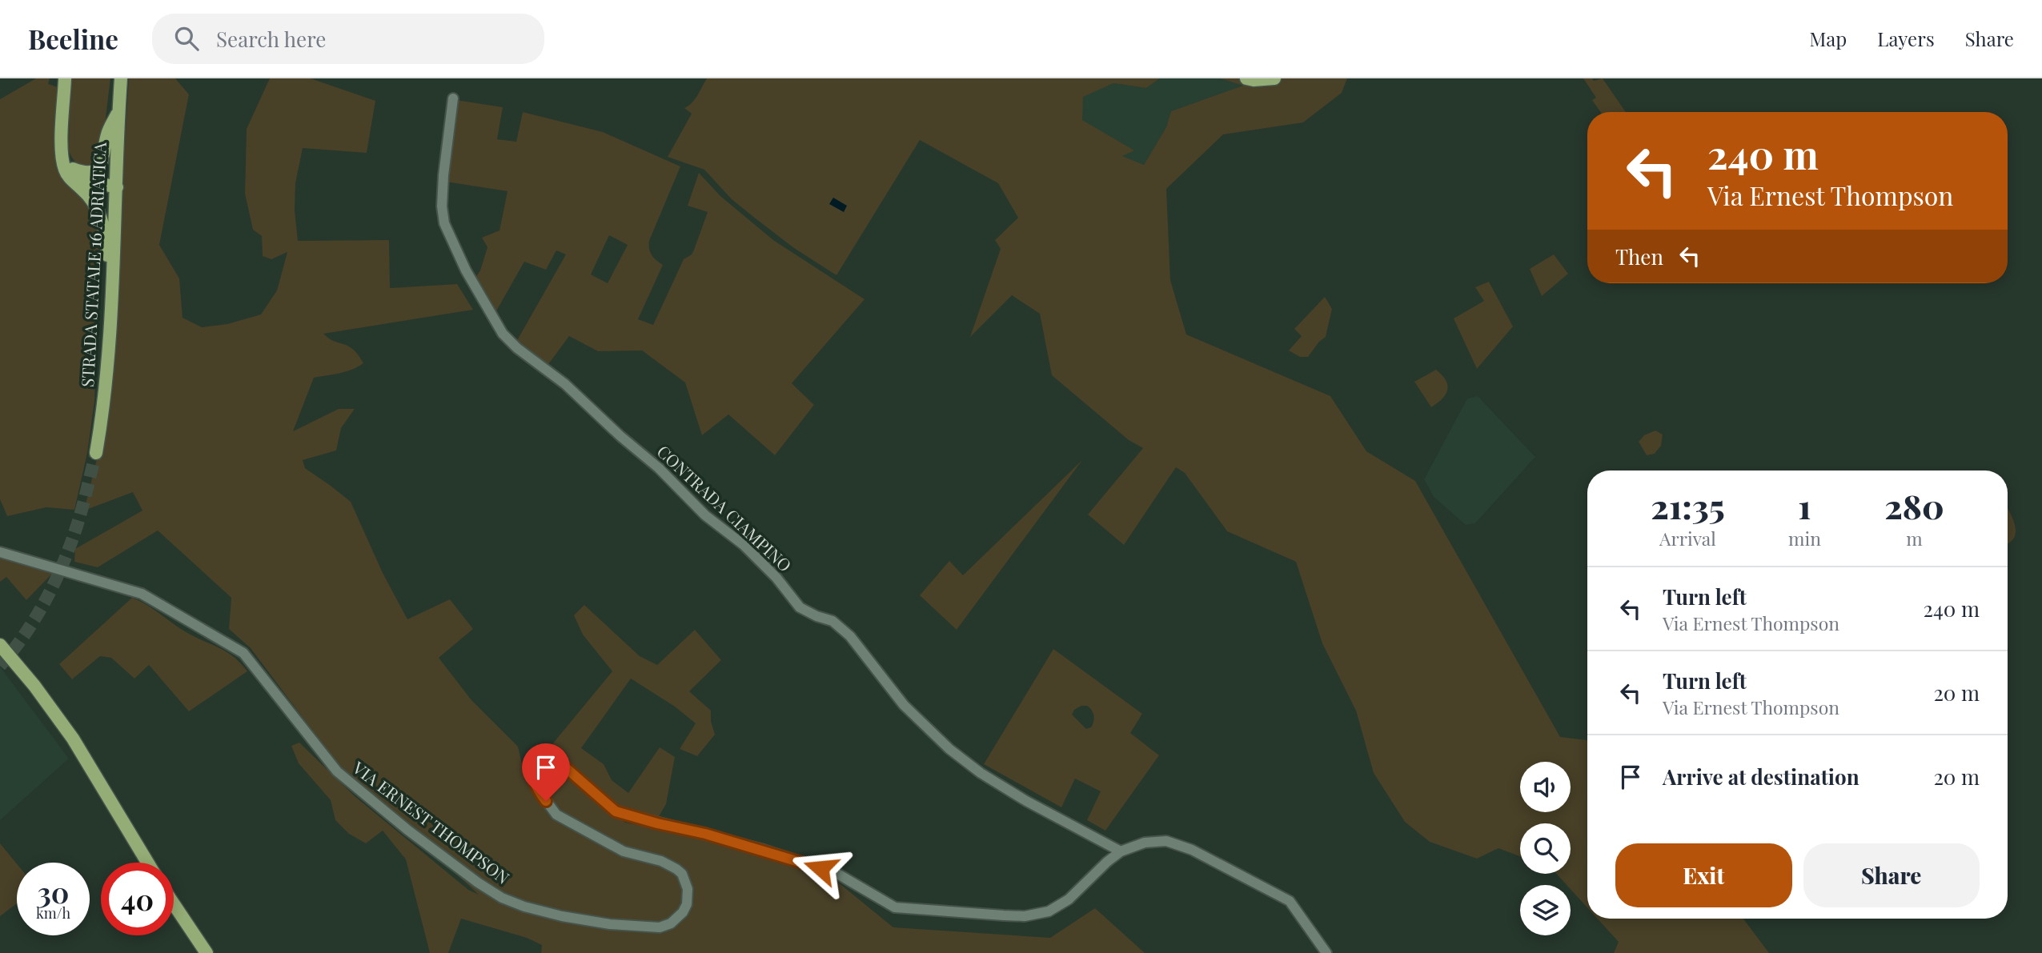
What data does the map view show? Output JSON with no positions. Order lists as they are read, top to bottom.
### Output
{
  "streets": {
    "main road": ["STRADA STATALE 16 ADRIATICA"],
    "street": ["CONTRADA CIAMPINO", "VIA ERNEST THOMPSON"]
  },
  "crossings": [
    ["CONTRADA CIAMPINO", "VIA ERNEST THOMPSON"]
  ],
  "page": {
    "header": "Beeline",
    "search": "Search here",
    "nav": ["Map", "Layers", "Share"],
    "turn": ["240 m", "Via Ernest Thompson"],
    "then": "Then",
    "eta": [
      "21:35",
      "Arrival",
      "1",
      "min",
      "280",
      "m"
    ],
    "list": [
      {
        "name": "Turn left",
        "note": "Via Ernest Thompson",
        "value": "240 m"
      },
      {
        "name": "Turn left",
        "note": "Via Ernest Thompson",
        "value": "20 m"
      },
      {
        "name": "Arrive at destination",
        "value": "20 m"
      }
    ],
    "buttons": ["Exit", "Share"],
    "speed": "30 km/h",
    "limit": "40"
  }
}
